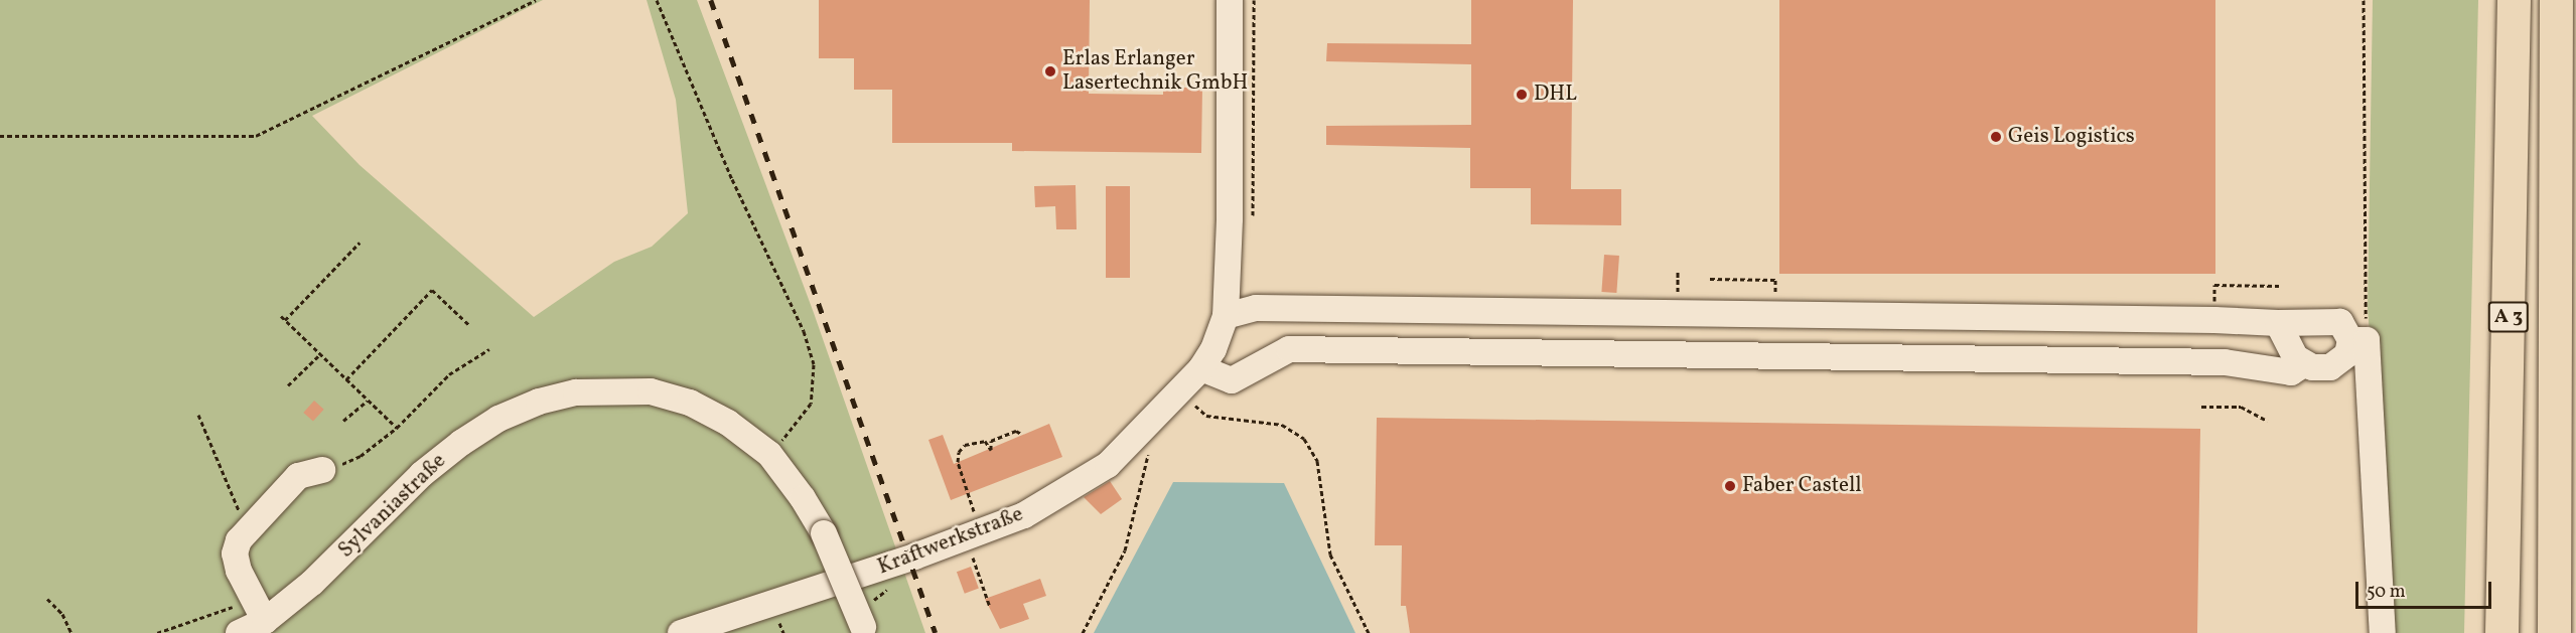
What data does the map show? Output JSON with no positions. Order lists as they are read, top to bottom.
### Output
{
  "streets": {
    "highway": ["A 3"],
    "street": ["Sylvaniastraße", "Kraftwerkstraße"]
  },
  "places": [
    "Erlas Erlanger Lasertechnik GmbH",
    "DHL",
    "Geis Logistics",
    "Faber Castell"
  ],
  "scale_bar": "50 m"
}
